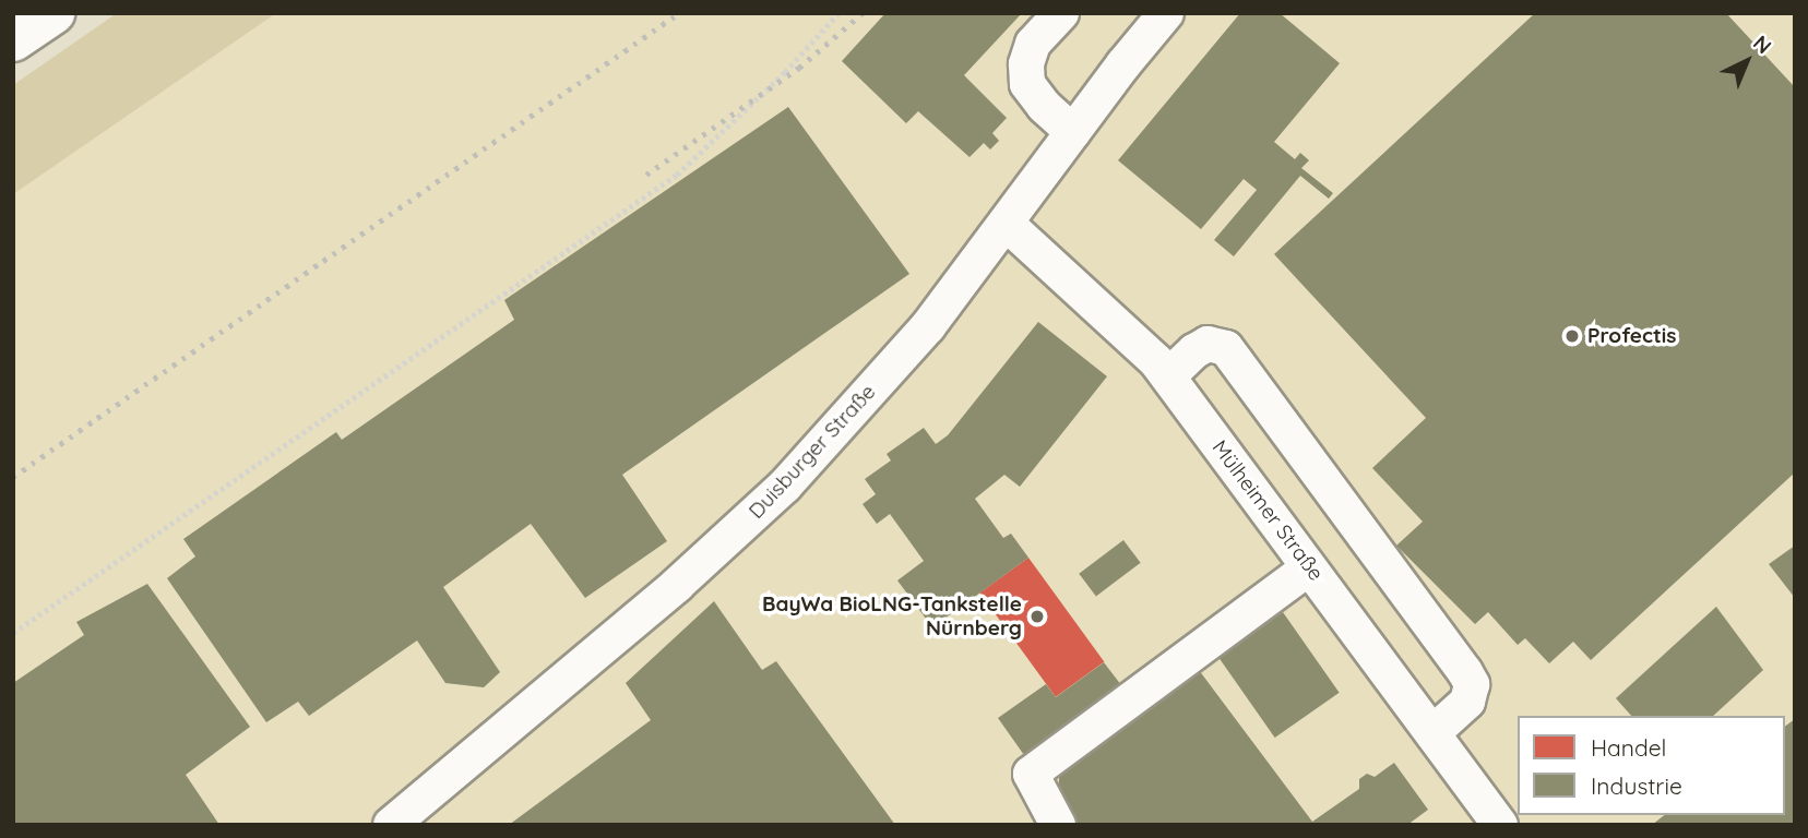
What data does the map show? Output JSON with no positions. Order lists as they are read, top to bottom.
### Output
{
  "streets": {
    "street": ["Duisburger Straße", "Mülheimer Straße"]
  },
  "crossings": [
    ["Duisburger Straße", "Mülheimer Straße"]
  ],
  "places": ["Profectis", "BayWa BioLNG-Tankstelle Nürnberg"],
  "legend": ["Handel", "Industrie"],
  "north": "top right"
}
